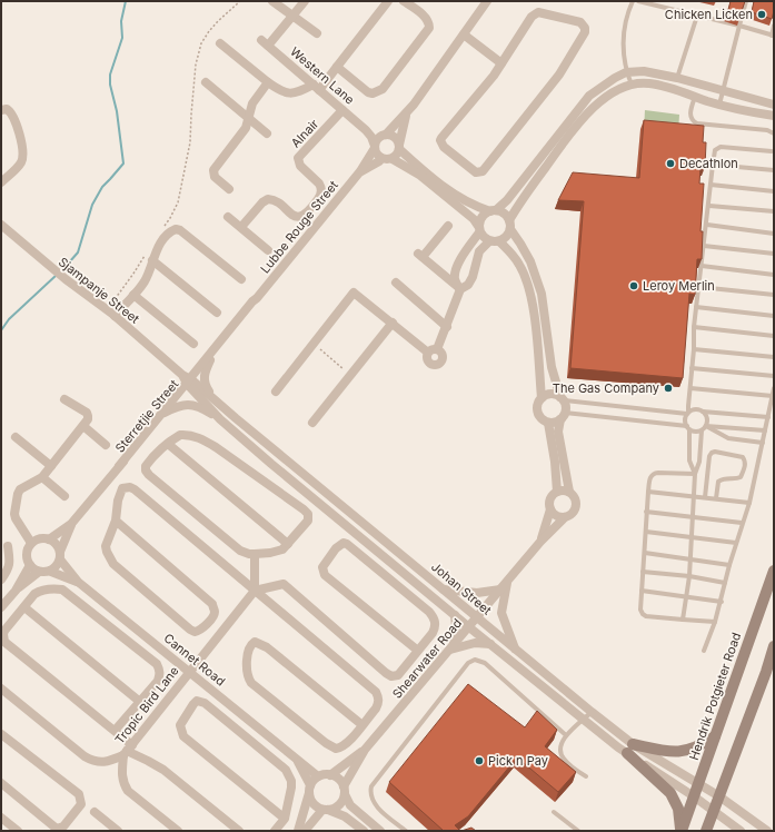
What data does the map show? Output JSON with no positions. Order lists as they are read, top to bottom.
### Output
{
  "streets": {
    "main road": ["Hendrik Potgieter Road"],
    "street": [
      "Western Lane",
      "Alnair",
      "Lubbe Rouge Street",
      "Sjampanje Street",
      "Sterretjie Street",
      "Johan Street",
      "Shearwater Road",
      "Cannet Road",
      "Tropic Bird Lane"
    ]
  },
  "crossings": [
    ["Western Lane", "Alnair"],
    ["Western Lane", "Lubbe Rouge Street"],
    ["Lubbe Rouge Street", "Sjampanje Street"],
    ["Lubbe Rouge Street", "Sterretjie Street"],
    ["Lubbe Rouge Street", "Johan Street"],
    ["Sjampanje Street", "Sterretjie Street"],
    ["Sjampanje Street", "Johan Street"],
    ["Sterretjie Street", "Johan Street"],
    ["Sterretjie Street", "Cannet Road"],
    ["Johan Street", "Shearwater Road"],
    ["Johan Street", "Hendrik Potgieter Road"],
    ["Shearwater Road", "Cannet Road"],
    ["Cannet Road", "Tropic Bird Lane"]
  ],
  "places": [
    "Chicken Licken",
    "Decathlon",
    "Leroy Merlin",
    "The Gas Company",
    "Pick n Pay"
  ]
}
